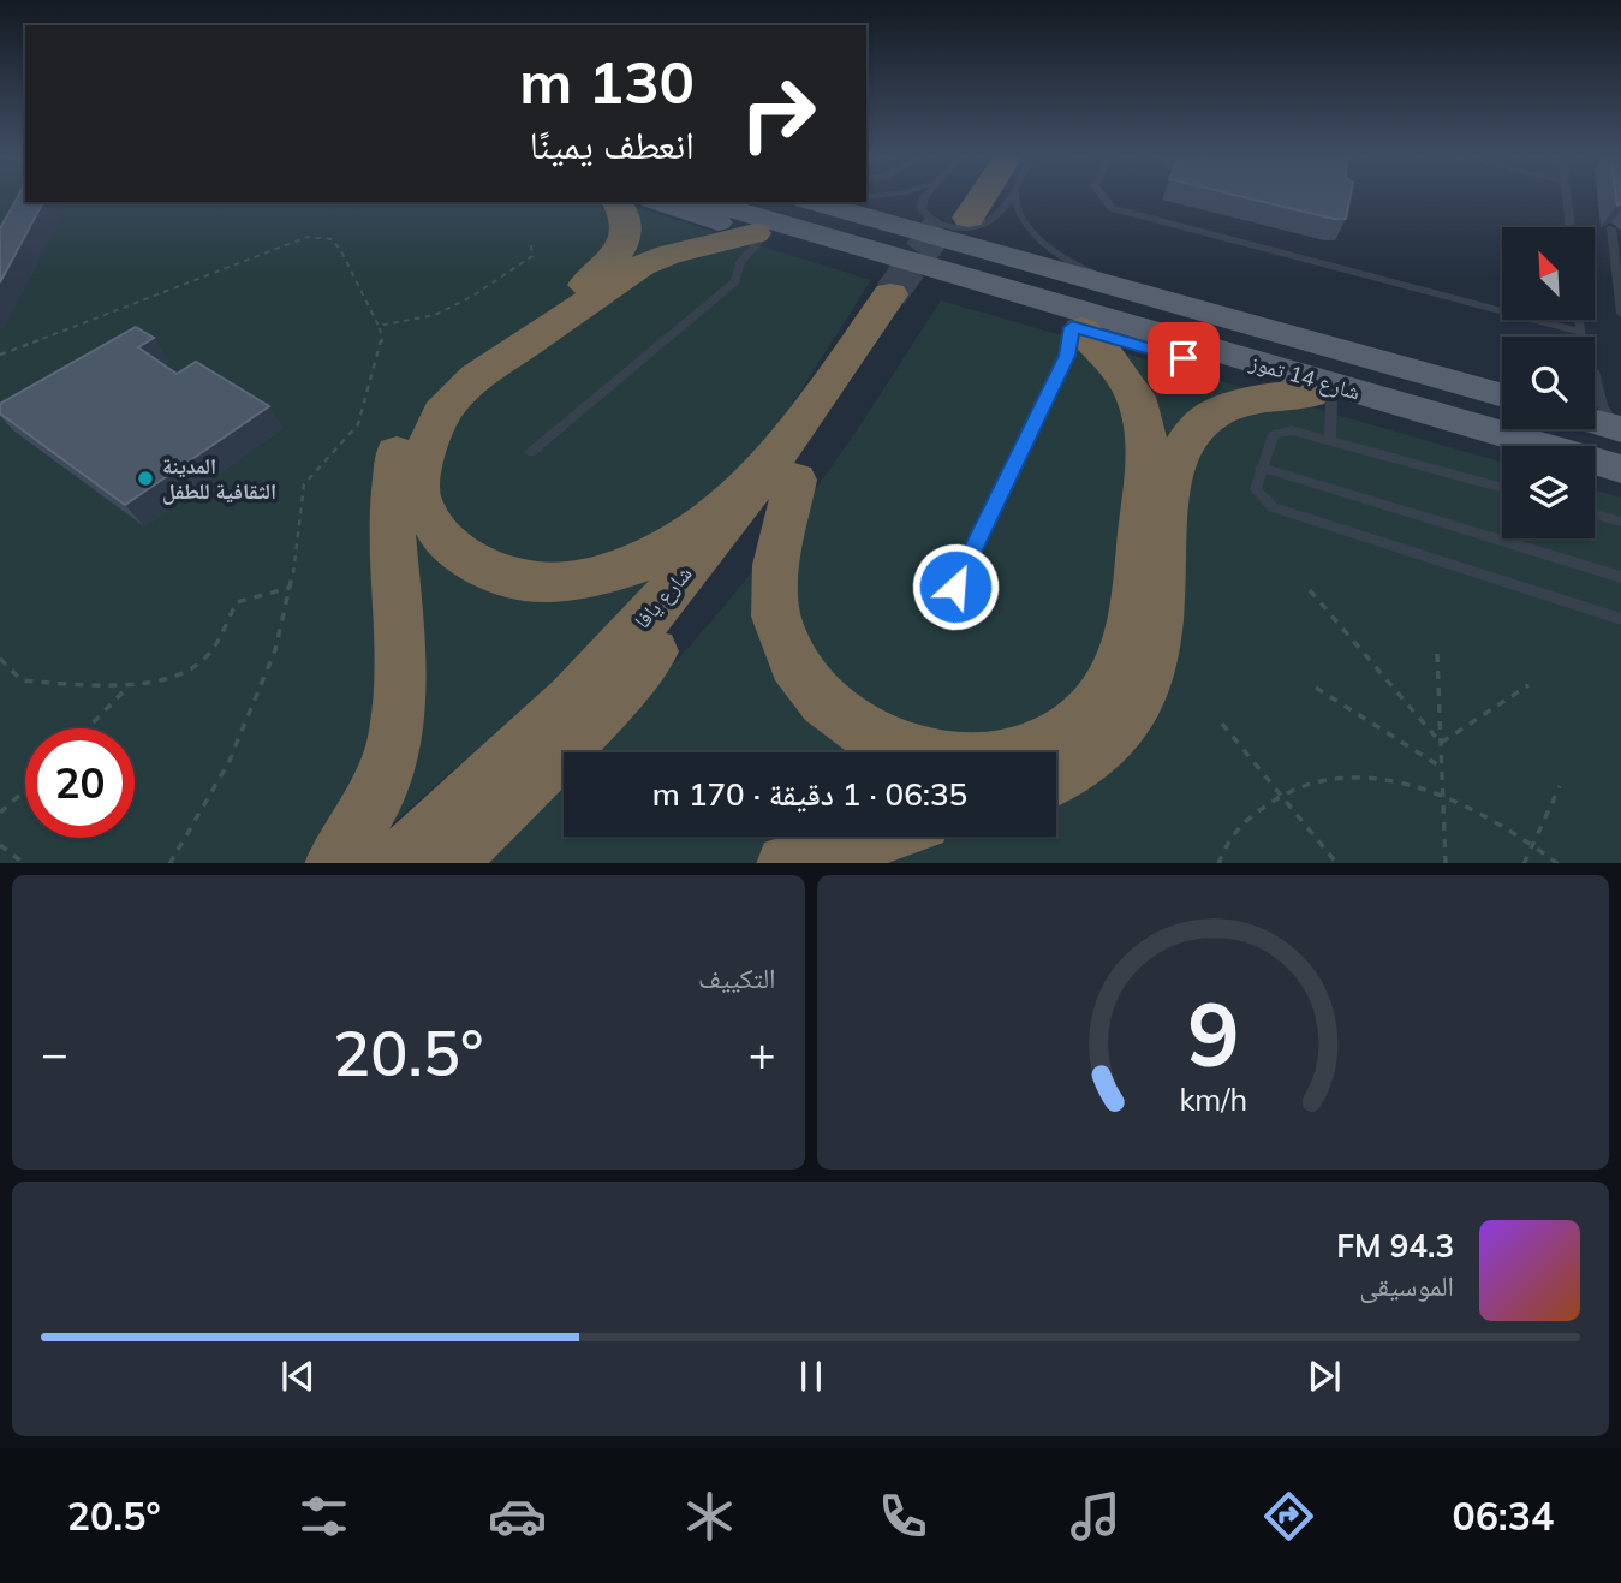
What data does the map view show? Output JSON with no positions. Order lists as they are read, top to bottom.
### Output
{
  "streets": {
    "highway": ["شارع يافا"],
    "main road": ["شارع 14 تموز"]
  },
  "places": ["المدينة الثقافية للطفل"],
  "north": "top left",
  "page": {
    "turn": ["130 m", "انعطف يمينًا"],
    "limit": "20",
    "trip": "06:35 · 1 دقيقة · 170 m",
    "tile": "التكييف",
    "heat": ["−", "20.5°", "+"],
    "song": ["94.3 FM", "الموسيقى"],
    "tabs": ["06:34", "20.5°"],
    "gauge": ["9", "km/h"]
  }
}
